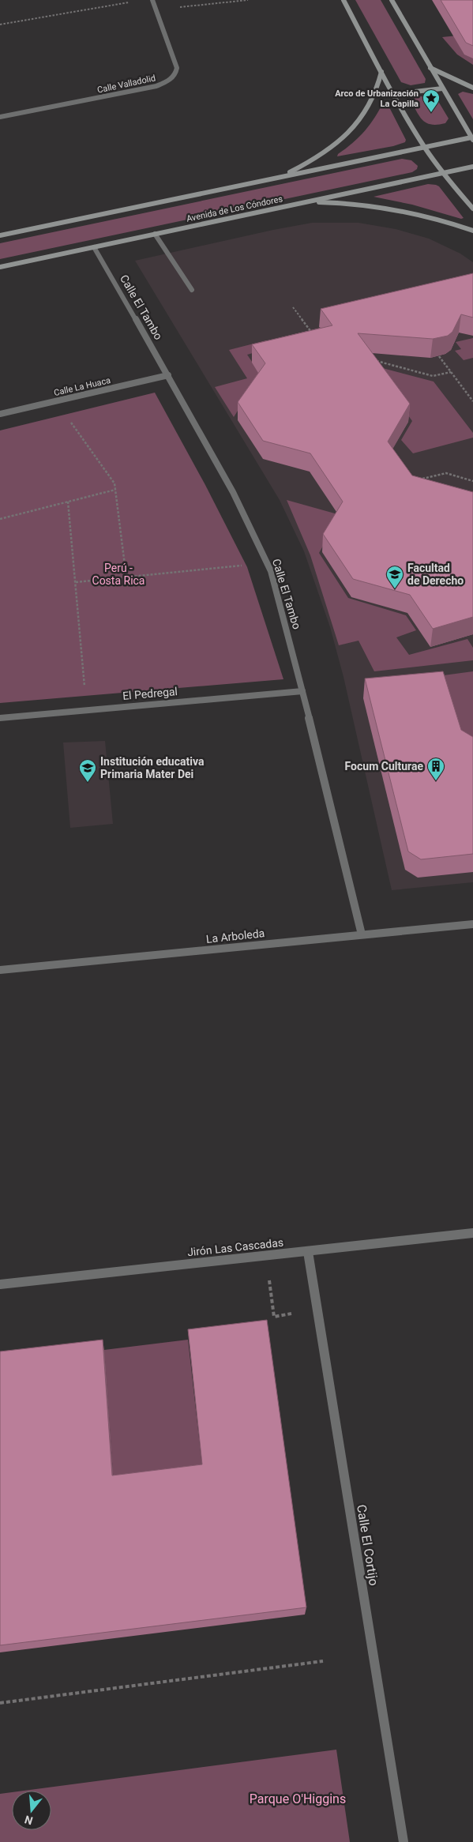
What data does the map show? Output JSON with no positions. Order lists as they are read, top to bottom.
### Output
{
  "streets": {
    "main road": ["Avenida de Los Cóndores"],
    "street": [
      "Calle Valladolid",
      "Calle El Tambo",
      "Calle La Huaca",
      "El Pedregal",
      "La Arboleda",
      "Jirón Las Cascadas",
      "Calle El Cortijo"
    ]
  },
  "crossings": [
    ["Avenida de Los Cóndores", "Calle El Tambo"],
    ["Calle El Tambo", "Calle La Huaca"],
    ["Calle El Tambo", "El Pedregal"],
    ["Calle El Tambo", "La Arboleda"],
    ["Jirón Las Cascadas", "Calle El Cortijo"]
  ],
  "parks": ["Perú - Costa Rica", "Parque O'Higgins"],
  "places": {
    "place": ["Arco de Urbanización La Capilla"],
    "school or university": ["Facultad de Derecho", "Institución educativa Primaria Mater Dei"],
    "building": ["Focum Culturae"]
  },
  "north": "bottom"
}
